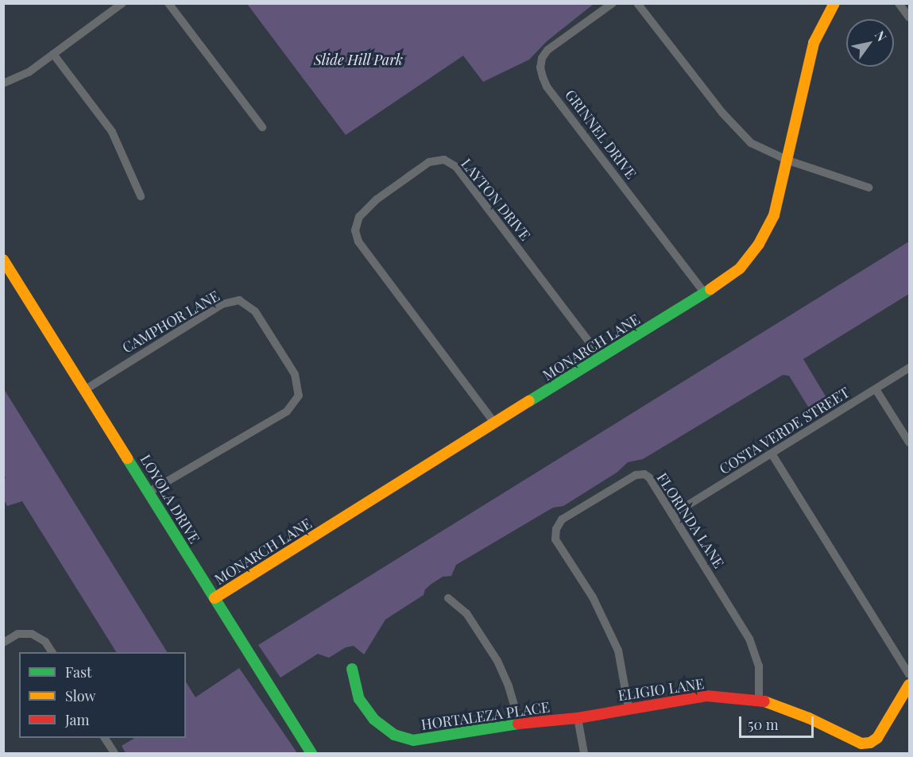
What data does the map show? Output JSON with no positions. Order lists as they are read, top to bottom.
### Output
{
  "streets": {
    "street": [
      "GRINNEL DRIVE",
      "LAYTON DRIVE",
      "CAMPHOR LANE",
      "MONARCH LANE",
      "COSTA VERDE STREET",
      "LOYOLA DRIVE",
      "FLORINDA LANE",
      "ELIGIO LANE",
      "HORTALEZA PLACE"
    ]
  },
  "crossings": [
    ["GRINNEL DRIVE", "MONARCH LANE"],
    ["LAYTON DRIVE", "MONARCH LANE"],
    ["CAMPHOR LANE", "LOYOLA DRIVE"],
    ["MONARCH LANE", "LOYOLA DRIVE"],
    ["COSTA VERDE STREET", "FLORINDA LANE"],
    ["FLORINDA LANE", "ELIGIO LANE"],
    ["ELIGIO LANE", "HORTALEZA PLACE"]
  ],
  "parks": ["Slide Hill Park"],
  "legend": ["Fast", "Slow", "Jam"],
  "scale_bar": "50 m",
  "north": "top right"
}
